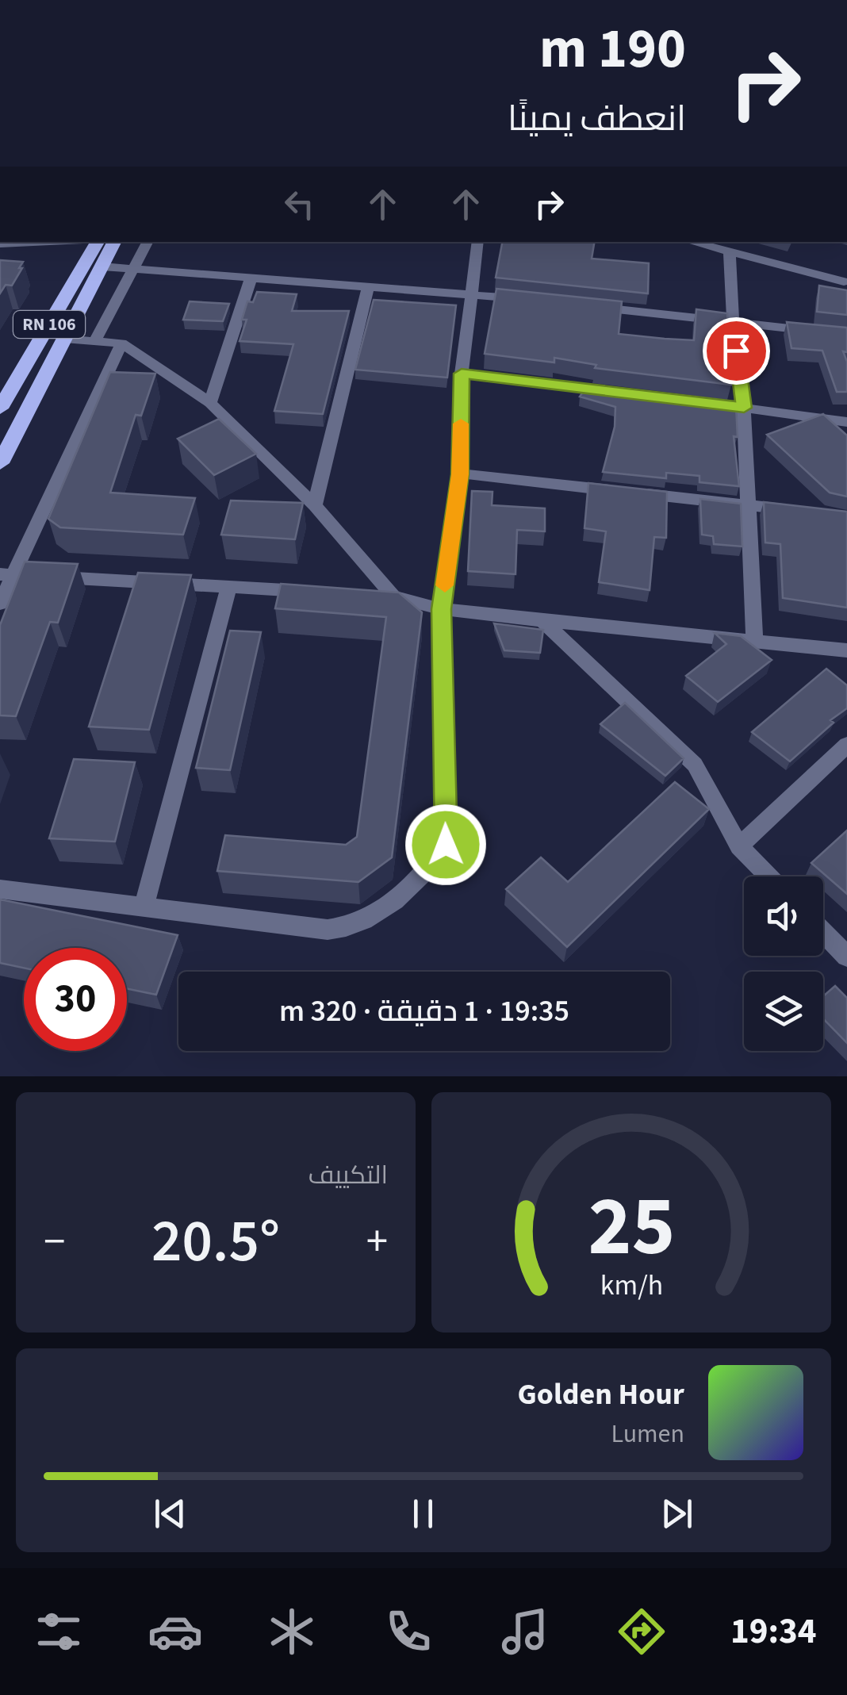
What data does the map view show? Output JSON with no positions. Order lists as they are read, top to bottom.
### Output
{
  "streets": {
    "main road": ["RN 106"]
  },
  "page": {
    "turn": ["190 m", "انعطف يمينًا"],
    "limit": "30",
    "trip": "19:35 · 1 دقيقة · 320 m",
    "tile": "التكييف",
    "heat": ["−", "20.5°", "+"],
    "song": ["Golden Hour", "Lumen"],
    "tabs": "19:34",
    "gauge": ["25", "km/h"]
  }
}
